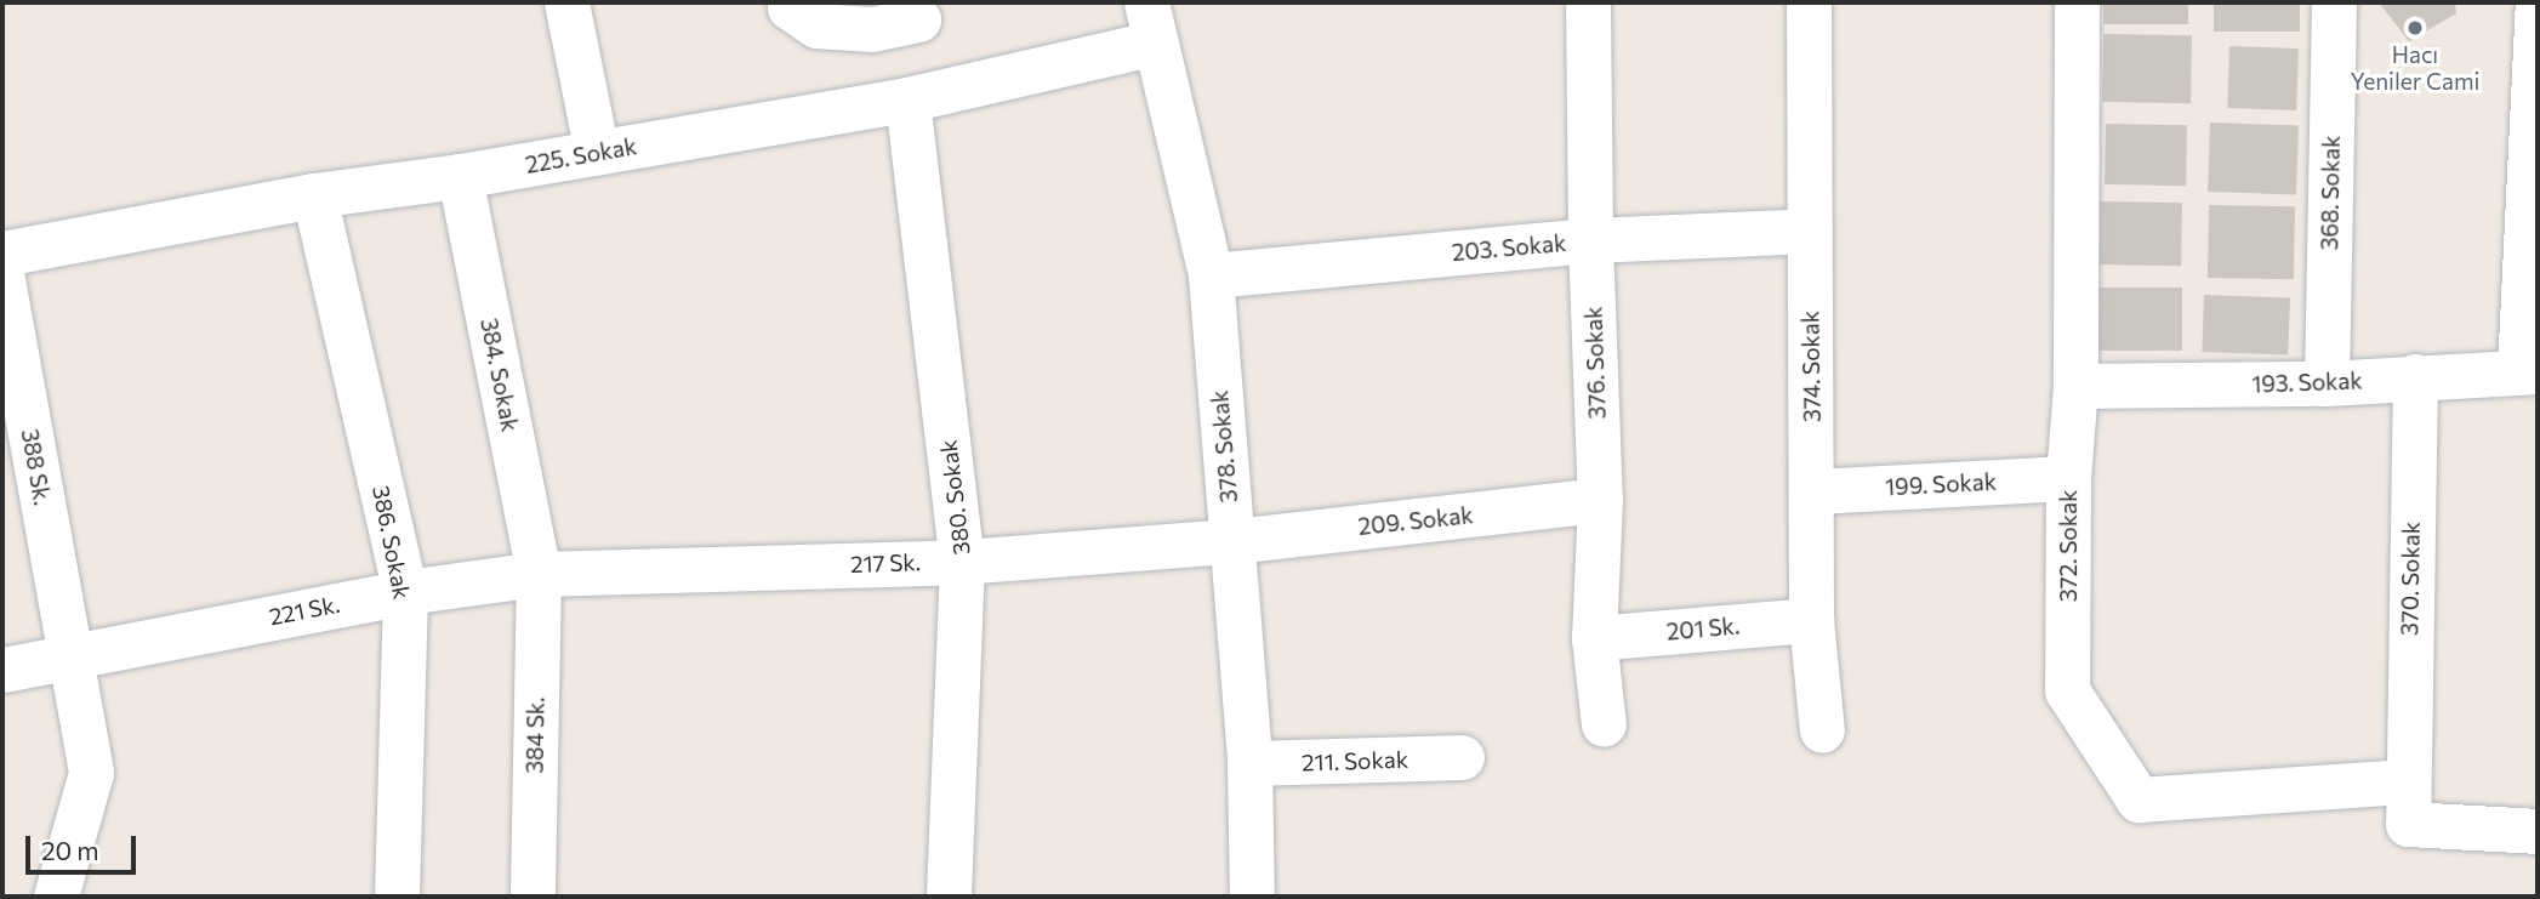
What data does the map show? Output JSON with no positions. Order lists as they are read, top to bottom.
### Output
{
  "streets": {
    "street": [
      "225. Sokak",
      "368. Sokak",
      "203. Sokak",
      "376. Sokak",
      "374. Sokak",
      "384. Sokak",
      "193. Sokak",
      "378. Sokak",
      "388 Sk.",
      "199. Sokak",
      "380. Sokak",
      "209. Sokak",
      "386. Sokak",
      "372. Sokak",
      "217 Sk.",
      "370. Sokak",
      "221 Sk.",
      "201 Sk.",
      "384 Sk.",
      "211. Sokak"
    ]
  },
  "crossings": [
    ["225. Sokak", "384. Sokak"],
    ["225. Sokak", "378. Sokak"],
    ["225. Sokak", "380. Sokak"],
    ["225. Sokak", "386. Sokak"],
    ["368. Sokak", "193. Sokak"],
    ["203. Sokak", "376. Sokak"],
    ["203. Sokak", "374. Sokak"],
    ["203. Sokak", "378. Sokak"],
    ["376. Sokak", "209. Sokak"],
    ["376. Sokak", "201 Sk."],
    ["374. Sokak", "199. Sokak"],
    ["374. Sokak", "201 Sk."],
    ["384. Sokak", "217 Sk."],
    ["384. Sokak", "221 Sk."],
    ["384. Sokak", "384 Sk."],
    ["193. Sokak", "372. Sokak"],
    ["193. Sokak", "370. Sokak"],
    ["378. Sokak", "209. Sokak"],
    ["378. Sokak", "217 Sk."],
    ["378. Sokak", "211. Sokak"],
    ["388 Sk.", "221 Sk."],
    ["199. Sokak", "372. Sokak"],
    ["380. Sokak", "217 Sk."],
    ["209. Sokak", "217 Sk."],
    ["386. Sokak", "221 Sk."],
    ["372. Sokak", "370. Sokak"],
    ["217 Sk.", "221 Sk."],
    ["217 Sk.", "384 Sk."],
    ["221 Sk.", "384 Sk."]
  ],
  "places": ["Hacı Yeniler Cami"],
  "scale_bar": "20 m"
}
